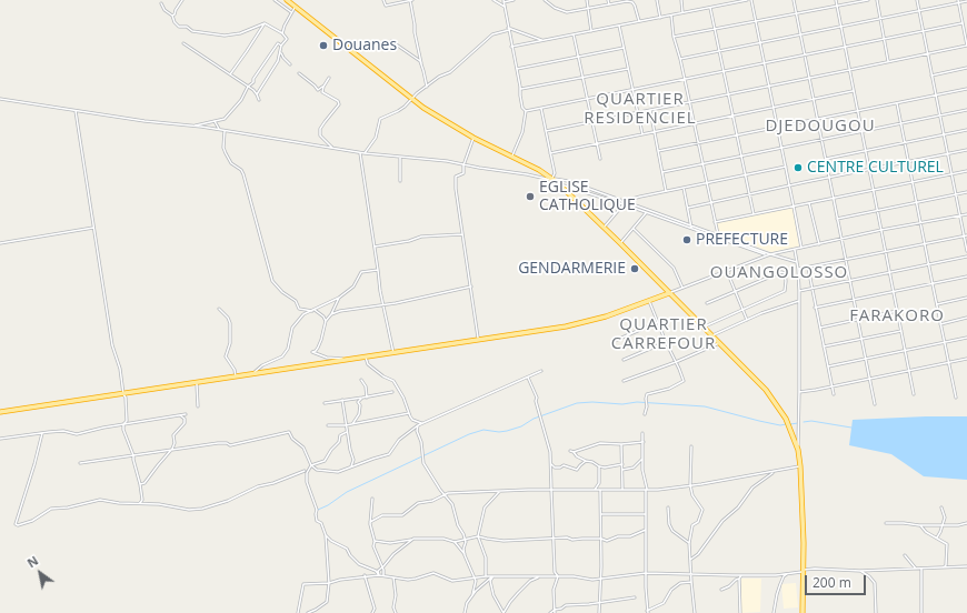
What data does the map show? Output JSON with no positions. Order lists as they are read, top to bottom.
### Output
{
  "districts": [
    "QUARTIER RESIDENCIEL",
    "DJEDOUGOU",
    "OUANGOLOSSO",
    "FARAKORO",
    "QUARTIER CARREFOUR"
  ],
  "places": [
    "Douanes",
    "CENTRE CULTUREL",
    "EGLISE CATHOLIQUE",
    "PREFECTURE",
    "GENDARMERIE"
  ],
  "scale_bar": "200 m",
  "north": "top left"
}
